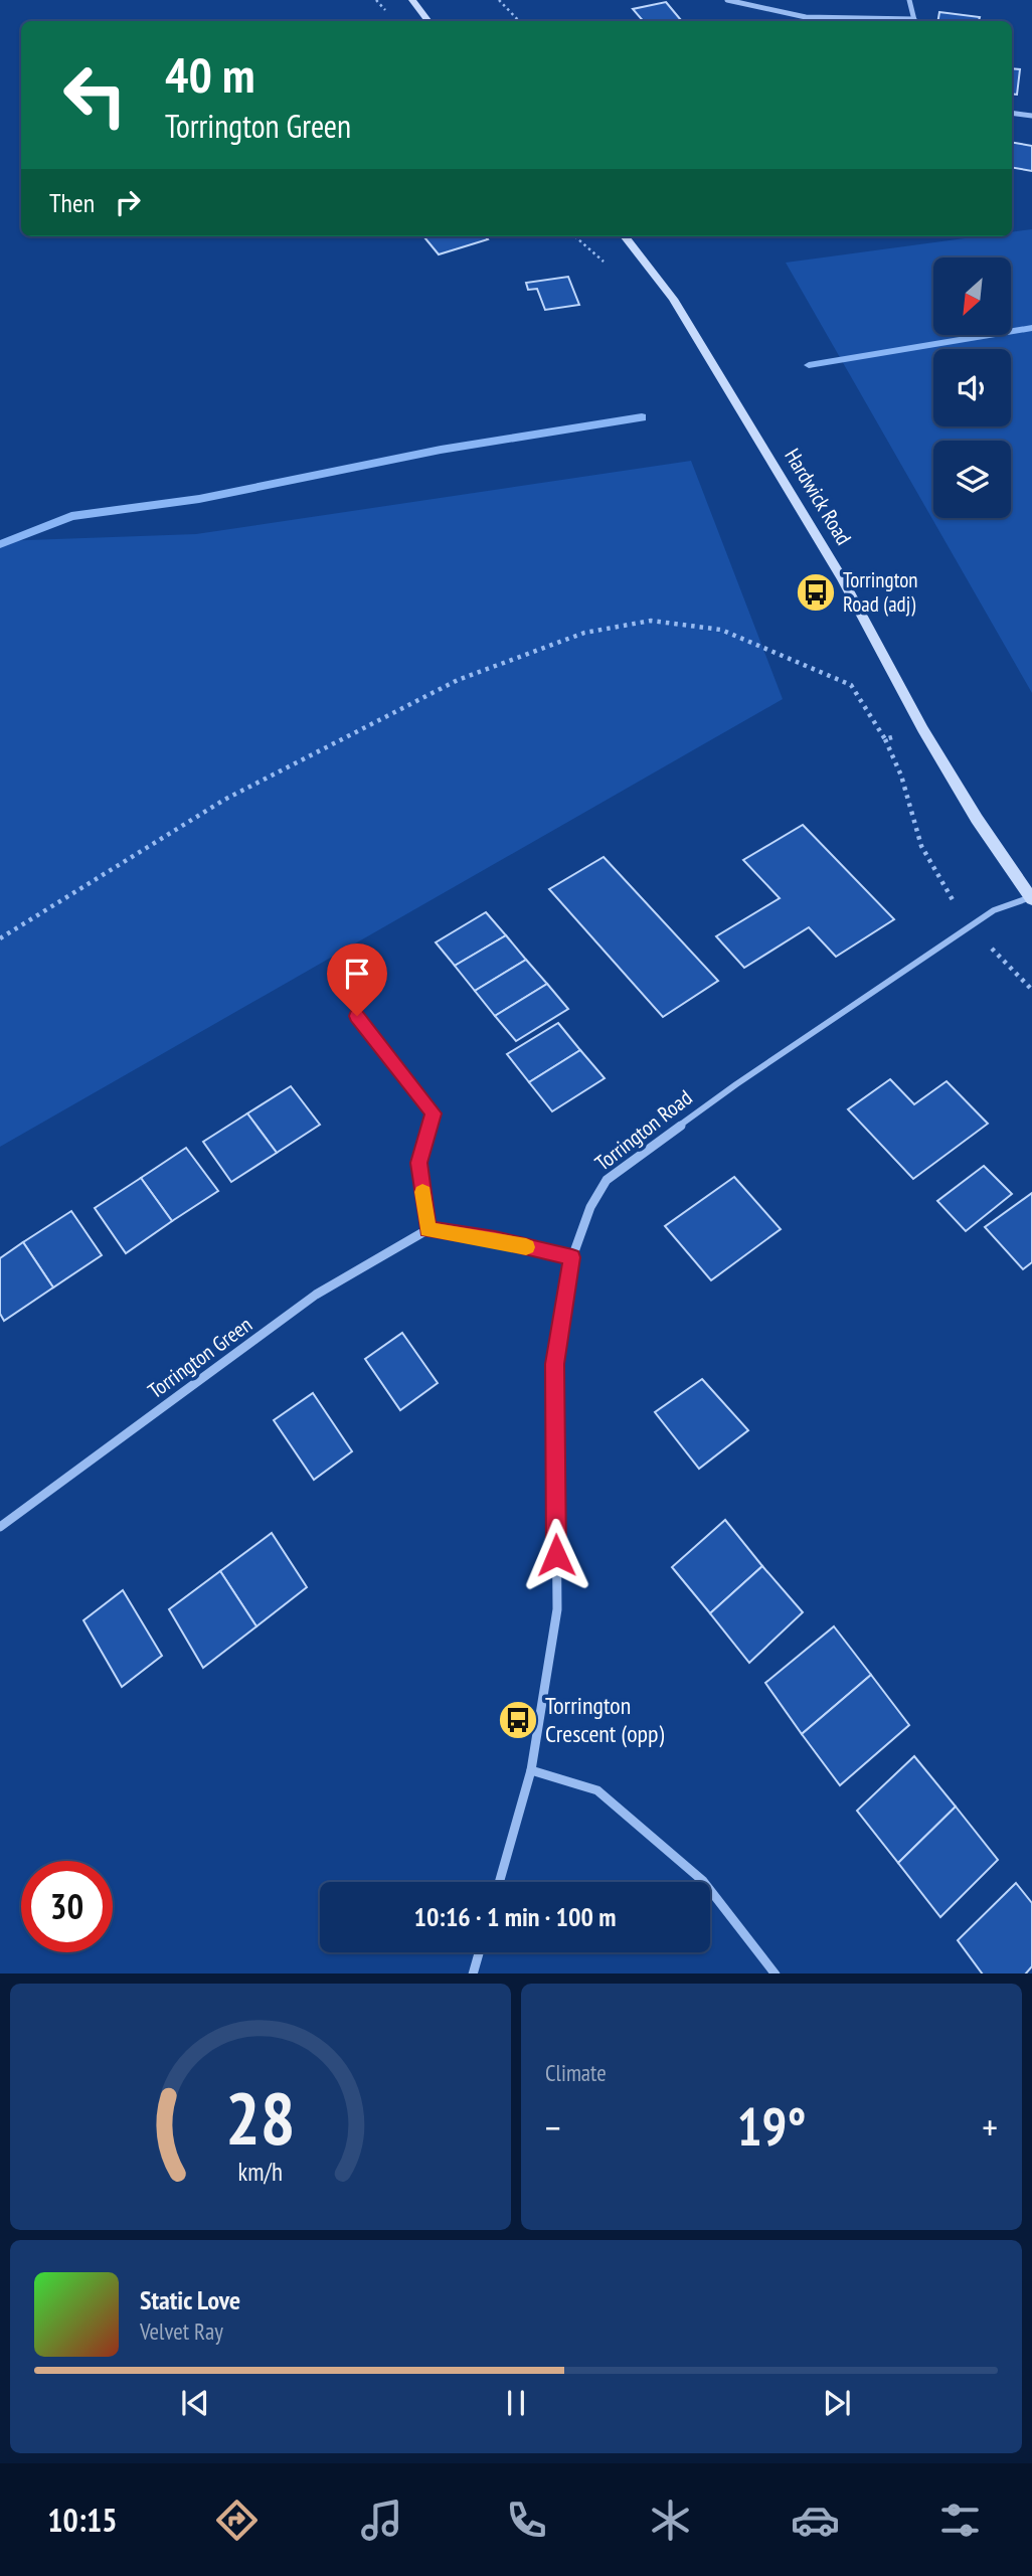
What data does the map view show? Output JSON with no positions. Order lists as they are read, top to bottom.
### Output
{
  "streets": {
    "street": ["Hardwick Road", "Torrington Road", "Torrington Green"]
  },
  "crossings": [
    ["Hardwick Road", "Torrington Road"]
  ],
  "places": {
    "bus stop": ["Torrington Road (adj)", "Torrington Crescent (opp)"]
  },
  "north": "bottom left",
  "page": {
    "turn": ["40 m", "Torrington Green"],
    "then": "Then",
    "limit": "30",
    "trip": "10:16 · 1 min · 100 m",
    "tile": "Climate",
    "heat": ["−", "19°", "+"],
    "song": ["Static Love", "Velvet Ray"],
    "tabs": "10:15",
    "gauge": ["28", "km/h"]
  }
}
